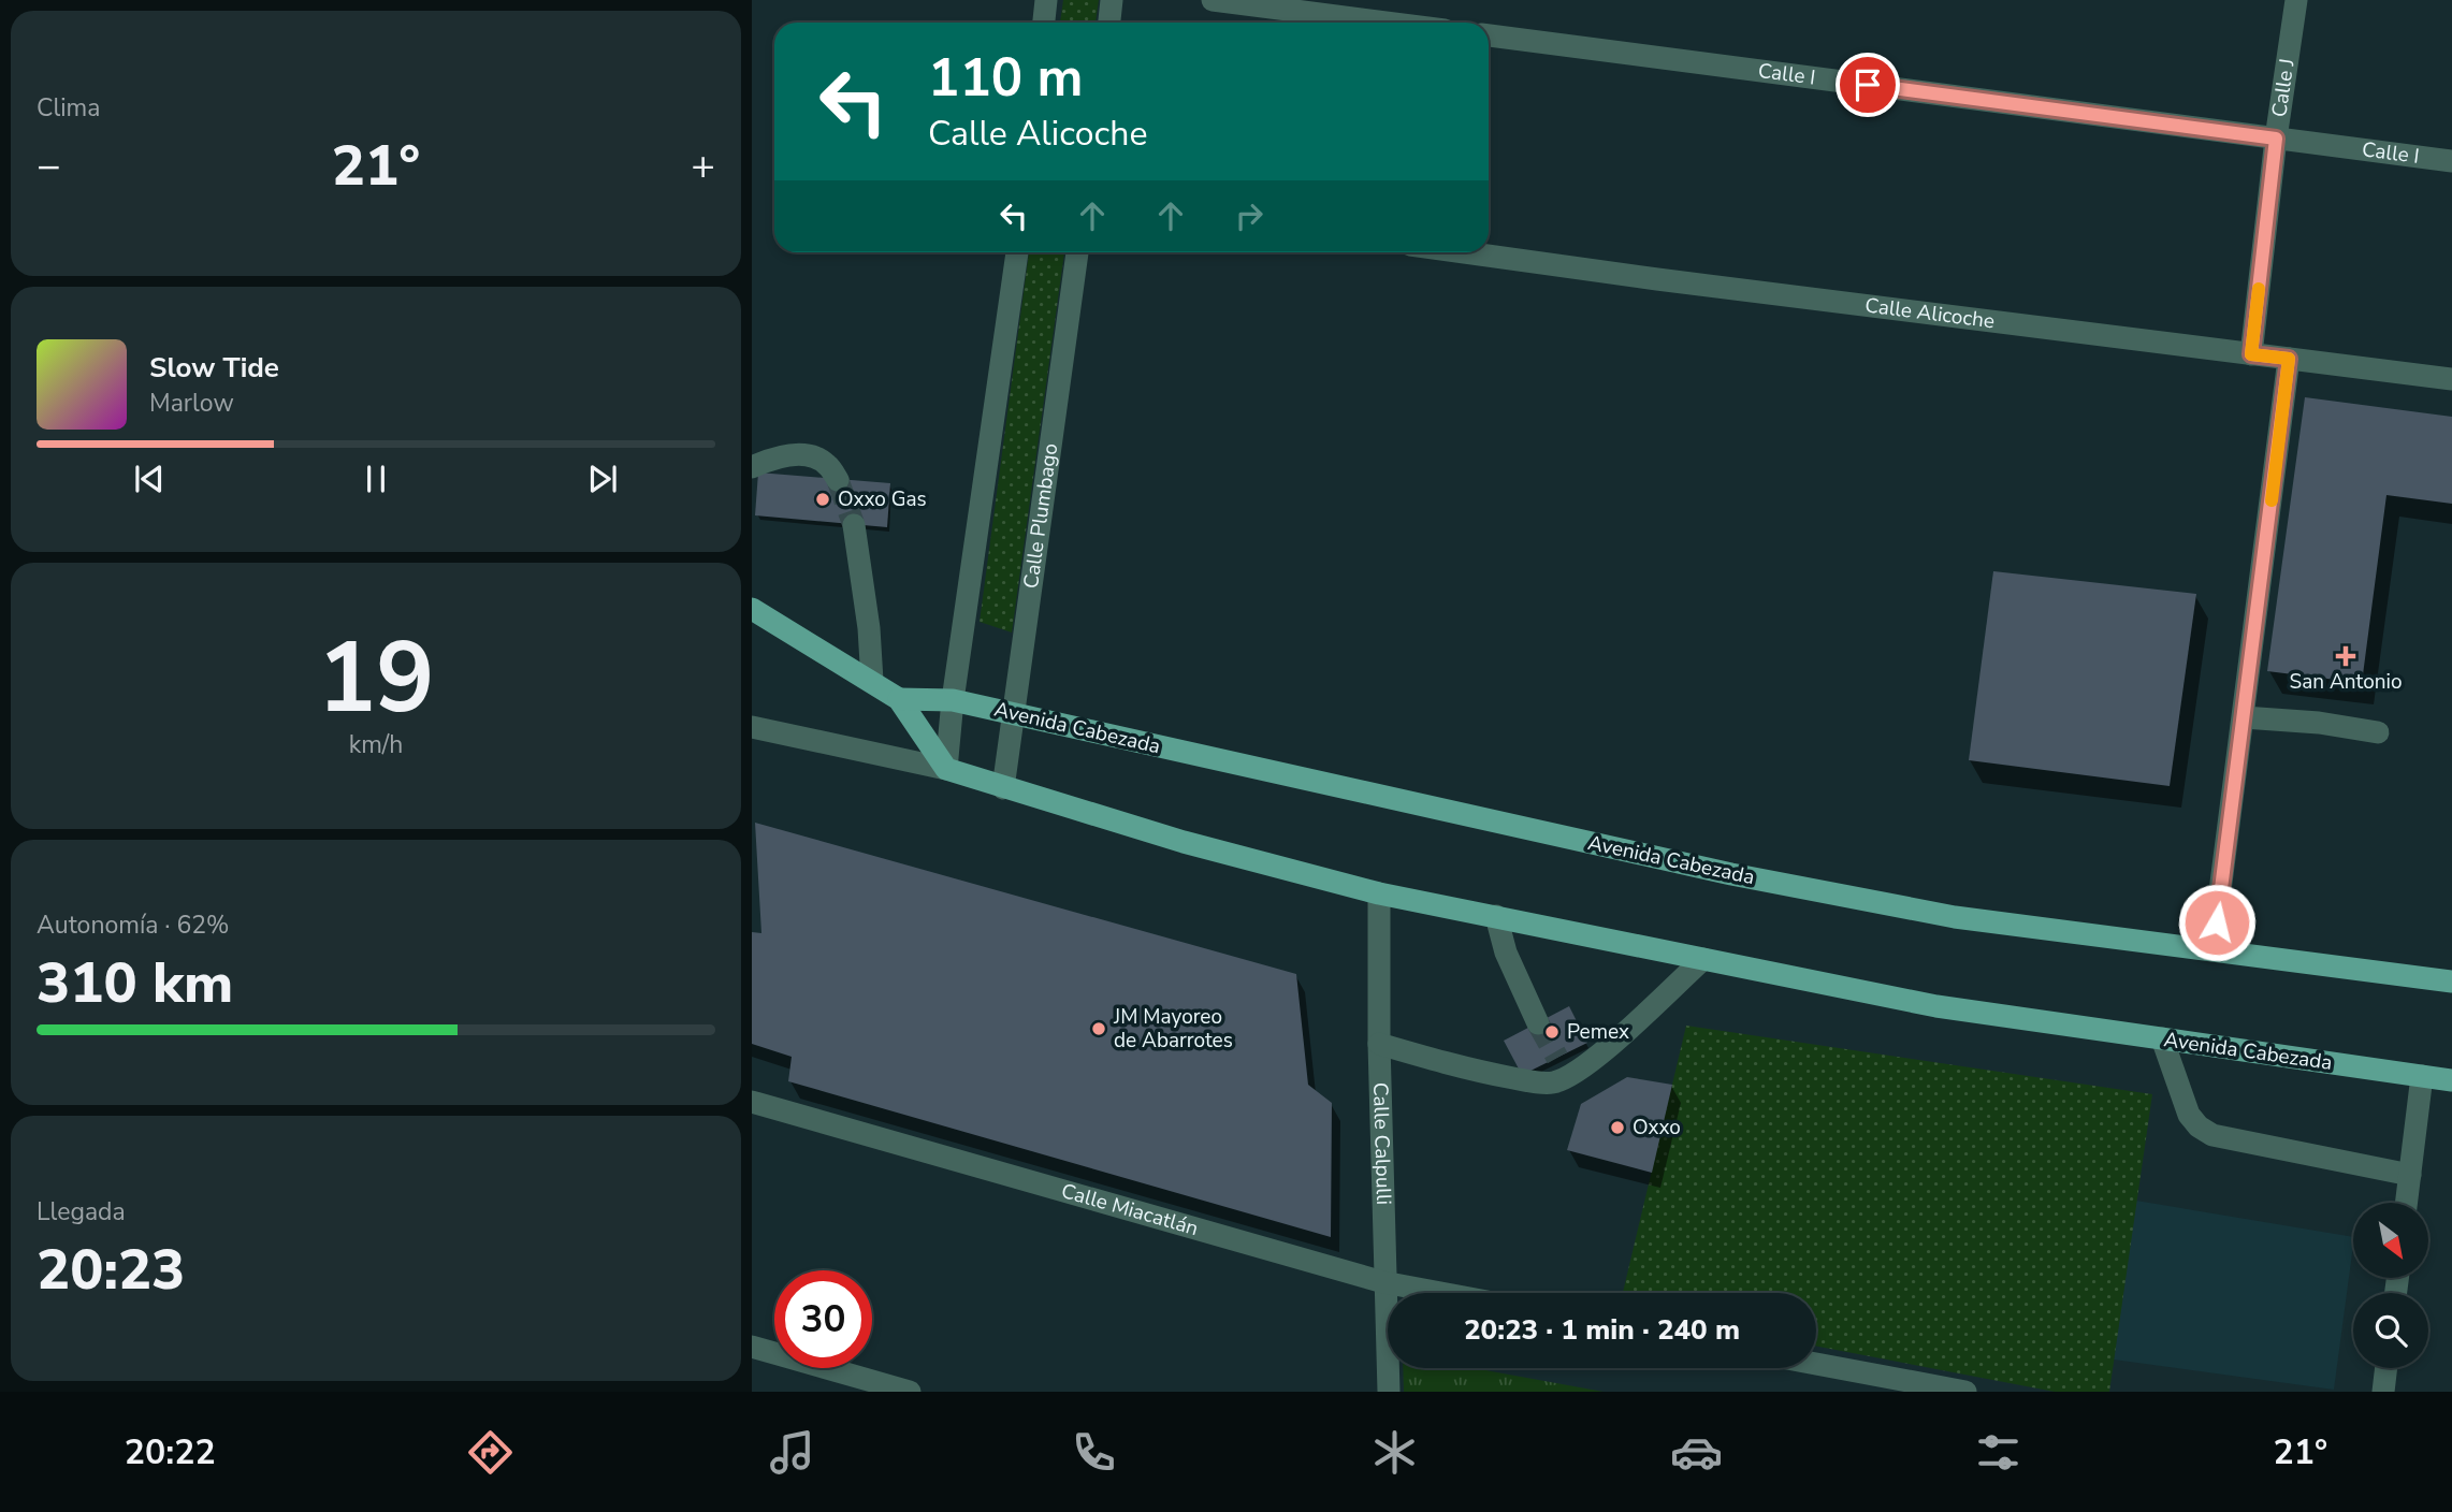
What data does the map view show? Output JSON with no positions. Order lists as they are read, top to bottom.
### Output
{
  "streets": {
    "main road": ["Avenida Cabezada"],
    "street": [
      "Calle I",
      "Calle J",
      "Calle Alicoche",
      "Calle Plumbago",
      "Calle Calpulli",
      "Calle Miacatlán"
    ]
  },
  "crossings": [
    ["Calle I", "Calle J"],
    ["Calle J", "Calle Alicoche"],
    ["Calle Plumbago", "Avenida Cabezada"],
    ["Avenida Cabezada", "Calle Calpulli"],
    ["Calle Calpulli", "Calle Miacatlán"]
  ],
  "places": {
    "other": [
      "Oxxo Gas",
      "JM Mayoreo de Abarrotes",
      "Pemex",
      "Oxxo"
    ],
    "health": ["San Antonio"]
  },
  "north": "bottom right",
  "page": {
    "tile": [
      "Clima",
      ["19", "km/h"],
      ["Autonomía · 62%", "310 km"],
      ["Llegada", "20:23"]
    ],
    "turn": ["110 m", "Calle Alicoche"],
    "heat": ["−", "21°", "+"],
    "song": ["Slow Tide", "Marlow"],
    "limit": "30",
    "trip": "20:23 · 1 min · 240 m",
    "tabs": ["20:22", "21°"]
  }
}
